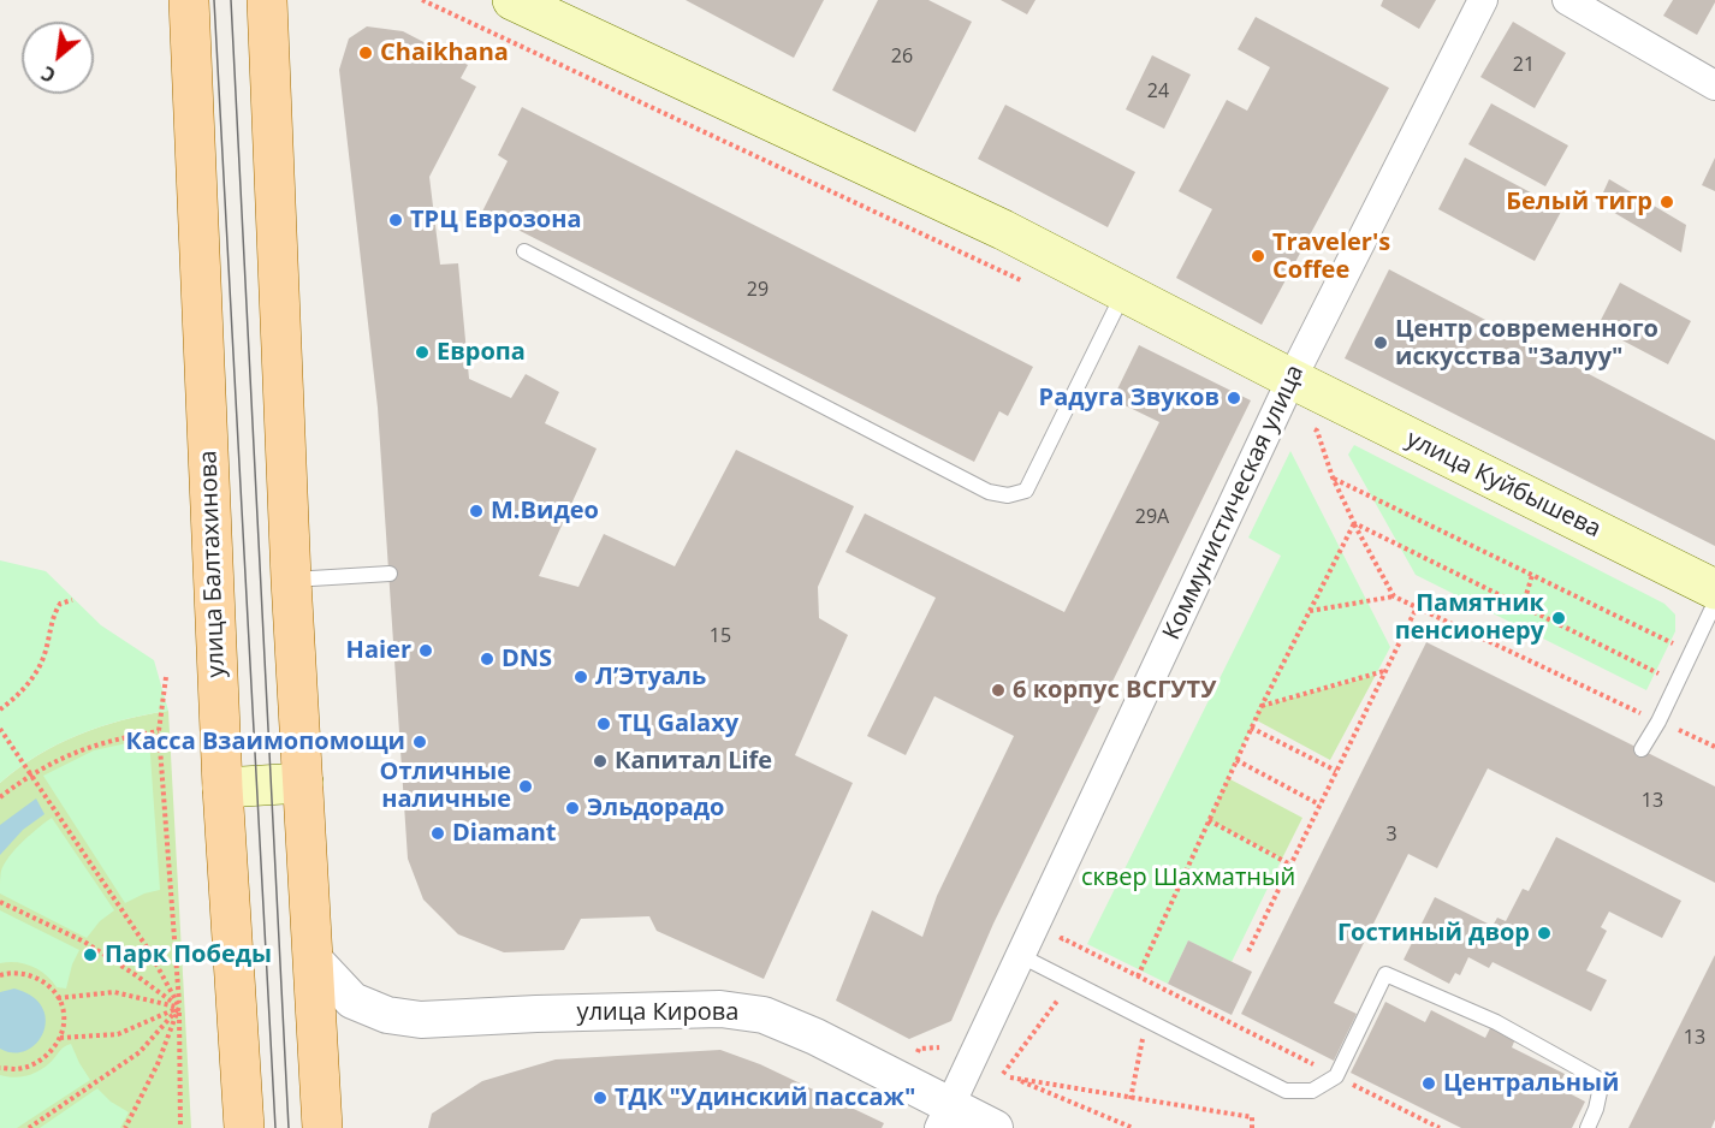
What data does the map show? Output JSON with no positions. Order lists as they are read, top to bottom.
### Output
{
  "streets": {
    "main road": ["улица Куйбышева", "улица Балтахинова"],
    "street": ["Коммунистическая улица", "улица Кирова"]
  },
  "crossings": [
    ["улица Куйбышева", "Коммунистическая улица"],
    ["Коммунистическая улица", "улица Кирова"]
  ],
  "parks": ["сквер Шахматный"],
  "places": [
    "Chaikhana",
    "Белый тигр",
    "ТРЦ Еврозона",
    "Traveler's Coffee",
    "Центр современного искусства \"Залуу\"",
    "Европа",
    "Радуга Звуков",
    "М.Видео",
    "Памятник пенсионеру",
    "Haier",
    "DNS",
    "Л’Этуаль",
    "6 корпус ВСГУТУ",
    "ТЦ Galaxy",
    "Касса Взаимопомощи",
    "Капитал Life",
    "Отличные наличные",
    "Эльдорадо",
    "Diamant",
    "Гостиный двор",
    "Парк Победы",
    "Центральный",
    "ТДК \"Удинский пассаж\""
  ],
  "house_numbers": [
    "26",
    "21",
    "24",
    "29",
    "29А",
    "15",
    "13",
    "3",
    "13"
  ],
  "north": "bottom left"
}
